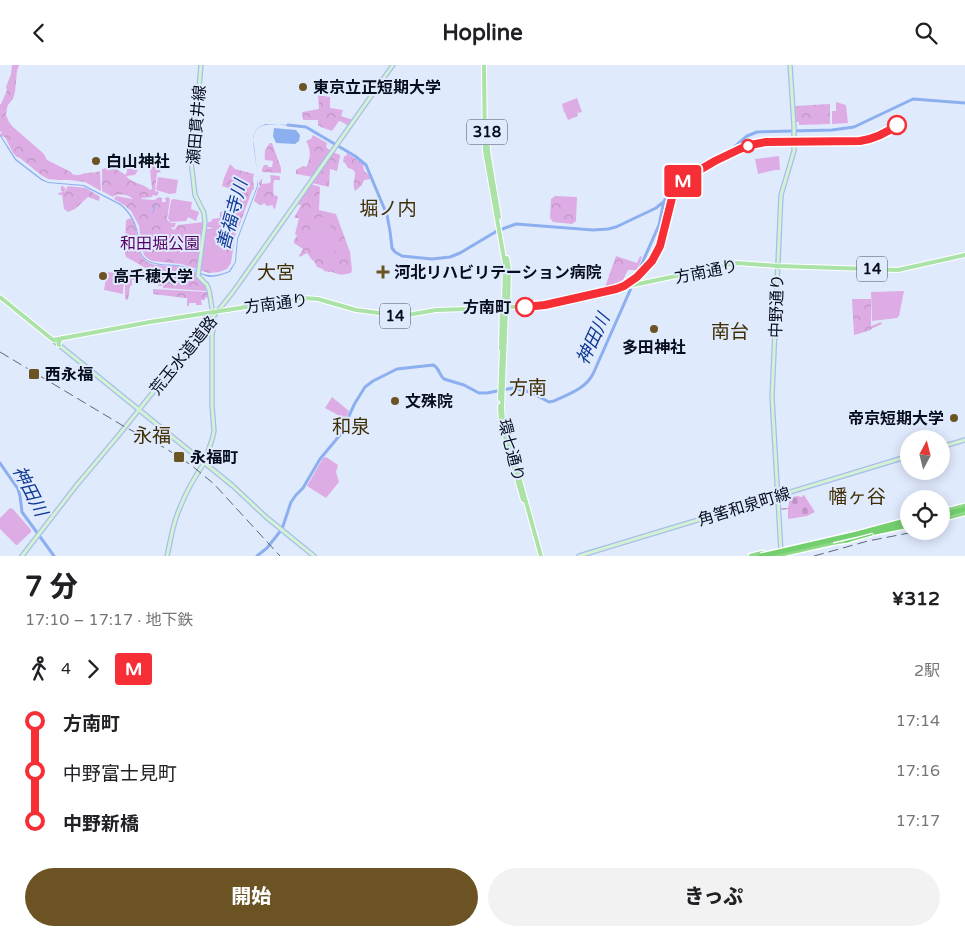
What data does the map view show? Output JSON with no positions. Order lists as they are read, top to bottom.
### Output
{
  "streets": {
    "main road": [
      "瀬田貫井線",
      "318",
      "14",
      "方南通り",
      "中野通り",
      "荒玉水道道路",
      "環七通り",
      "角筈和泉町線"
    ]
  },
  "crossings": [
    ["瀬田貫井線", "方南通り"],
    ["瀬田貫井線", "荒玉水道道路"],
    ["318", "方南通り"],
    ["318", "環七通り"],
    ["方南通り", "中野通り"],
    ["方南通り", "荒玉水道道路"],
    ["方南通り", "環七通り"],
    ["中野通り", "角筈和泉町線"]
  ],
  "districts": [
    "堀ノ内",
    "大宮",
    "南台",
    "方南",
    "和泉",
    "永福",
    "幡ヶ谷"
  ],
  "water": ["善福寺川", "神田川"],
  "parks": ["和田堀公園"],
  "places": {
    "other": [
      "東京立正短期大学",
      "白山神社",
      "高千穂大学",
      "方南町",
      "多田神社",
      "文殊院",
      "帝京短期大学"
    ],
    "health": ["河北リハビリテーション病院"],
    "transit": ["西永福", "永福町"]
  },
  "lines": ["metro line M"],
  "north": "top",
  "page": {
    "header": "Hopline",
    "on_map": "M",
    "heading": ["7 分", "17:10 – 17:17 · 地下鉄", "¥312"],
    "legs": ["4", "M", "2駅"],
    "list": [
      {
        "name": "方南町",
        "value": "17:14"
      },
      {
        "name": "中野富士見町",
        "value": "17:16"
      },
      {
        "name": "中野新橋",
        "value": "17:17"
      }
    ],
    "buttons": ["開始", "きっぷ"]
  }
}
